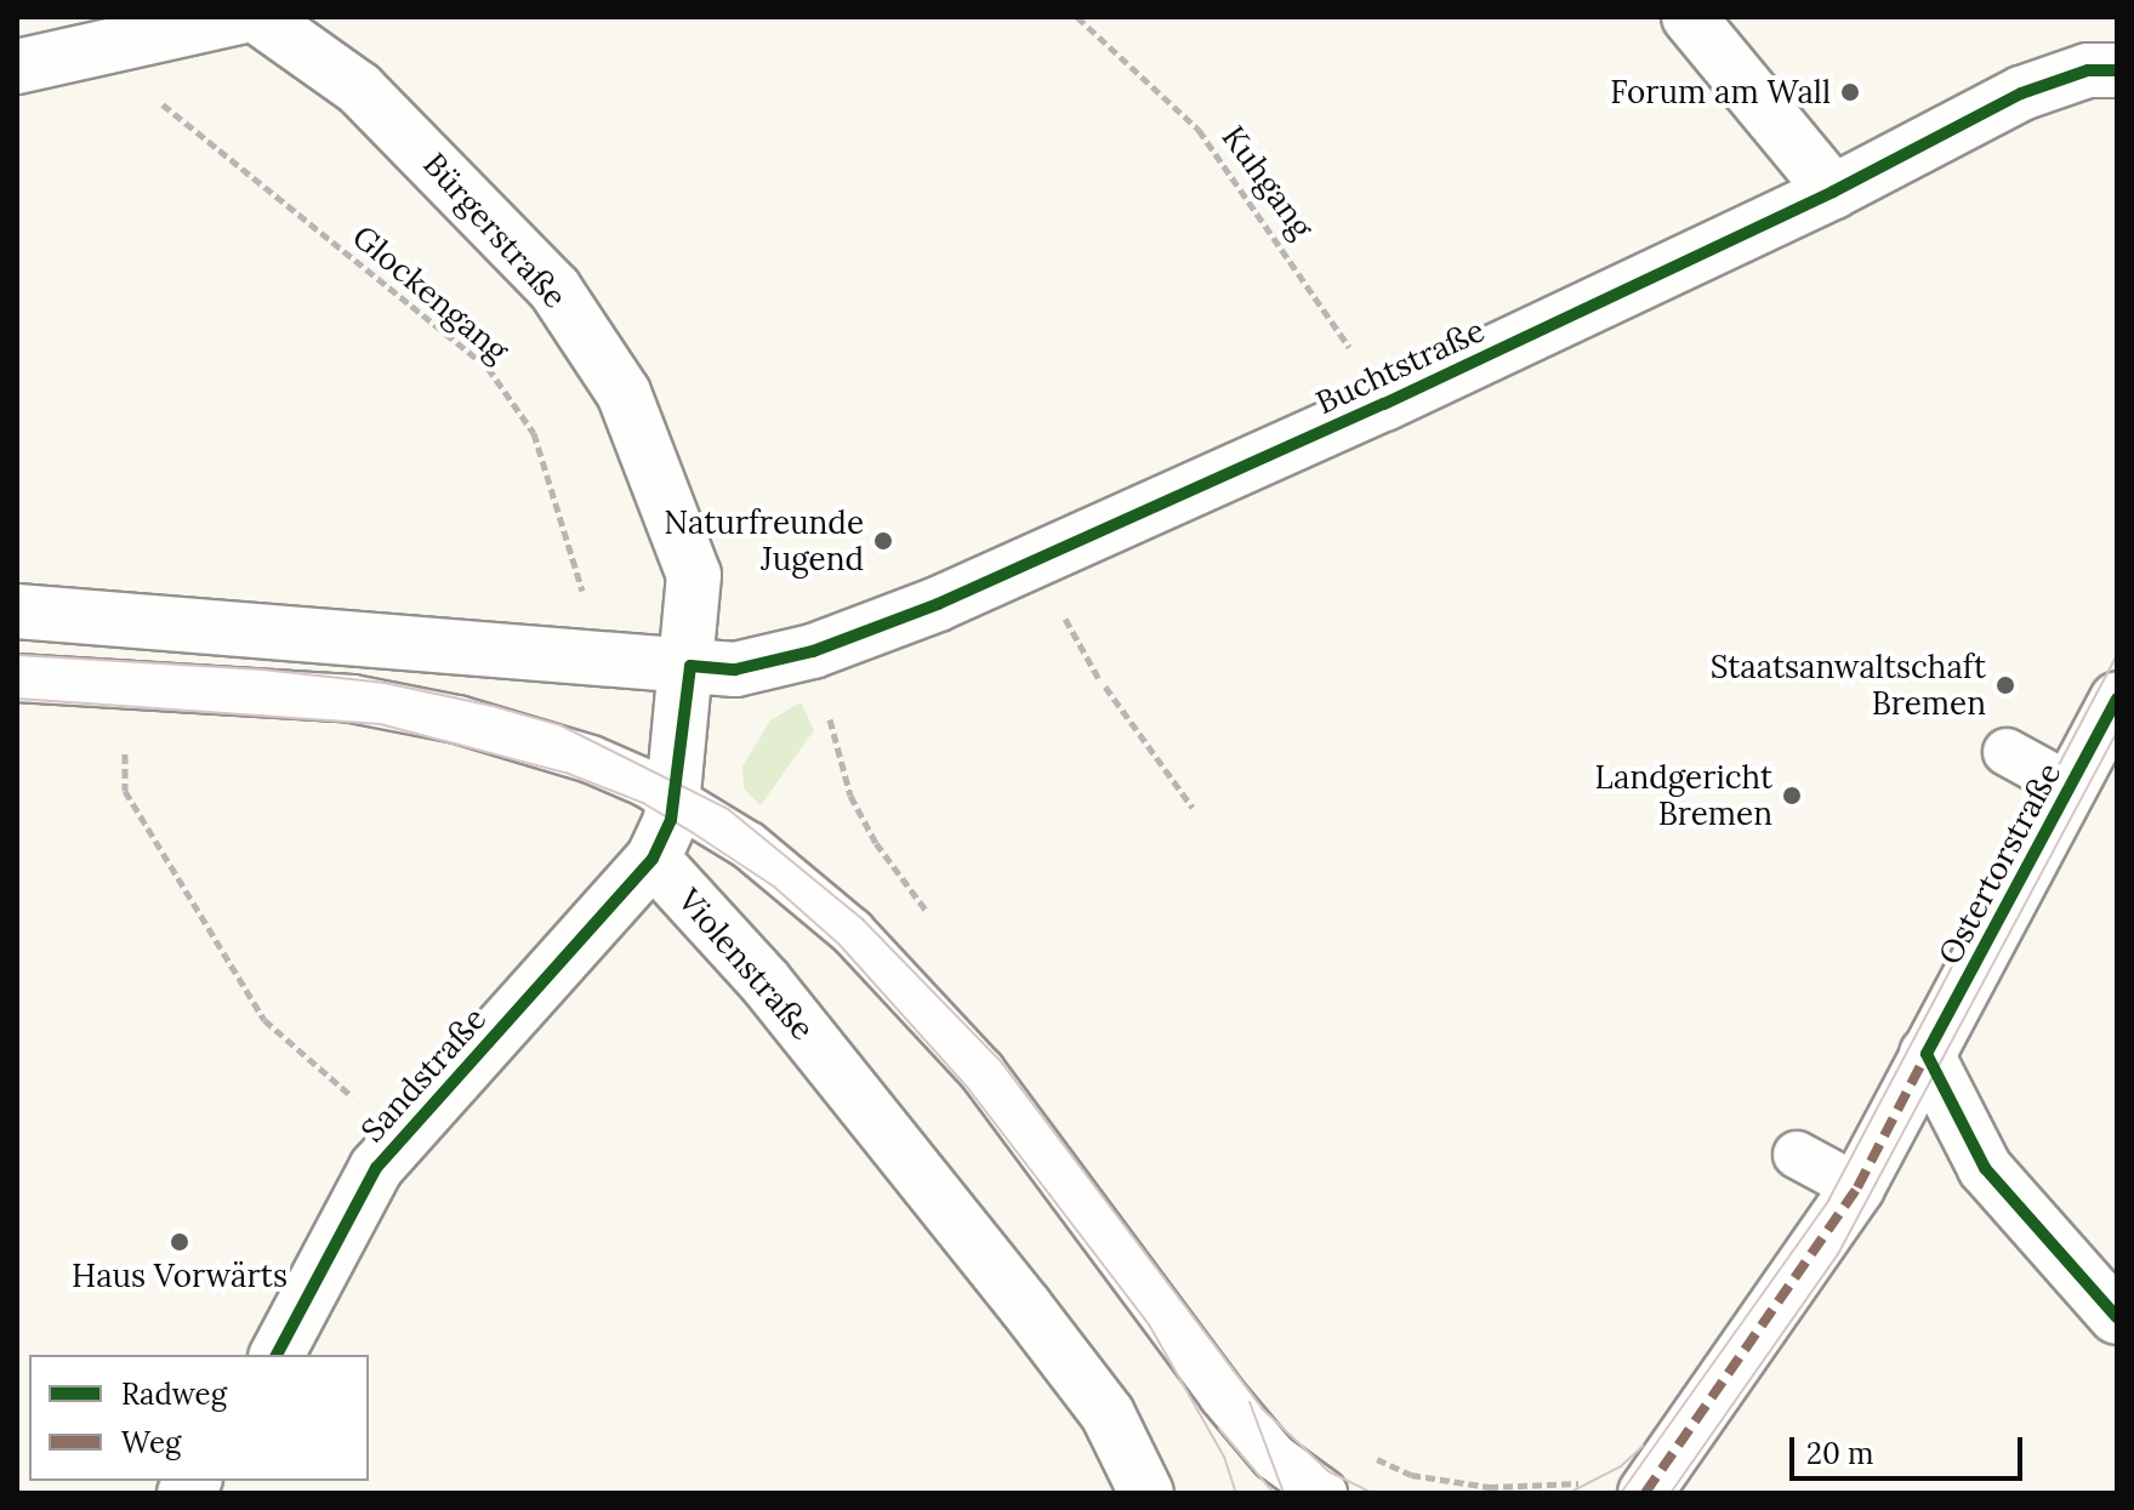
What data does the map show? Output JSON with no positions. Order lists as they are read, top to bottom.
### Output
{
  "streets": {
    "street": [
      "Bürgerstraße",
      "Buchtstraße",
      "Ostertorstraße",
      "Violenstraße",
      "Sandstraße"
    ],
    "path": ["Kuhgang", "Glockengang"]
  },
  "crossings": [
    ["Kuhgang", "Buchtstraße"],
    ["Bürgerstraße", "Buchtstraße"],
    ["Bürgerstraße", "Violenstraße"],
    ["Buchtstraße", "Violenstraße"],
    ["Violenstraße", "Sandstraße"]
  ],
  "places": [
    "Forum am Wall",
    "Naturfreunde Jugend",
    "Staatsanwaltschaft Bremen",
    "Landgericht Bremen",
    "Haus Vorwärts"
  ],
  "legend": ["Radweg", "Weg"],
  "scale_bar": "20 m"
}
